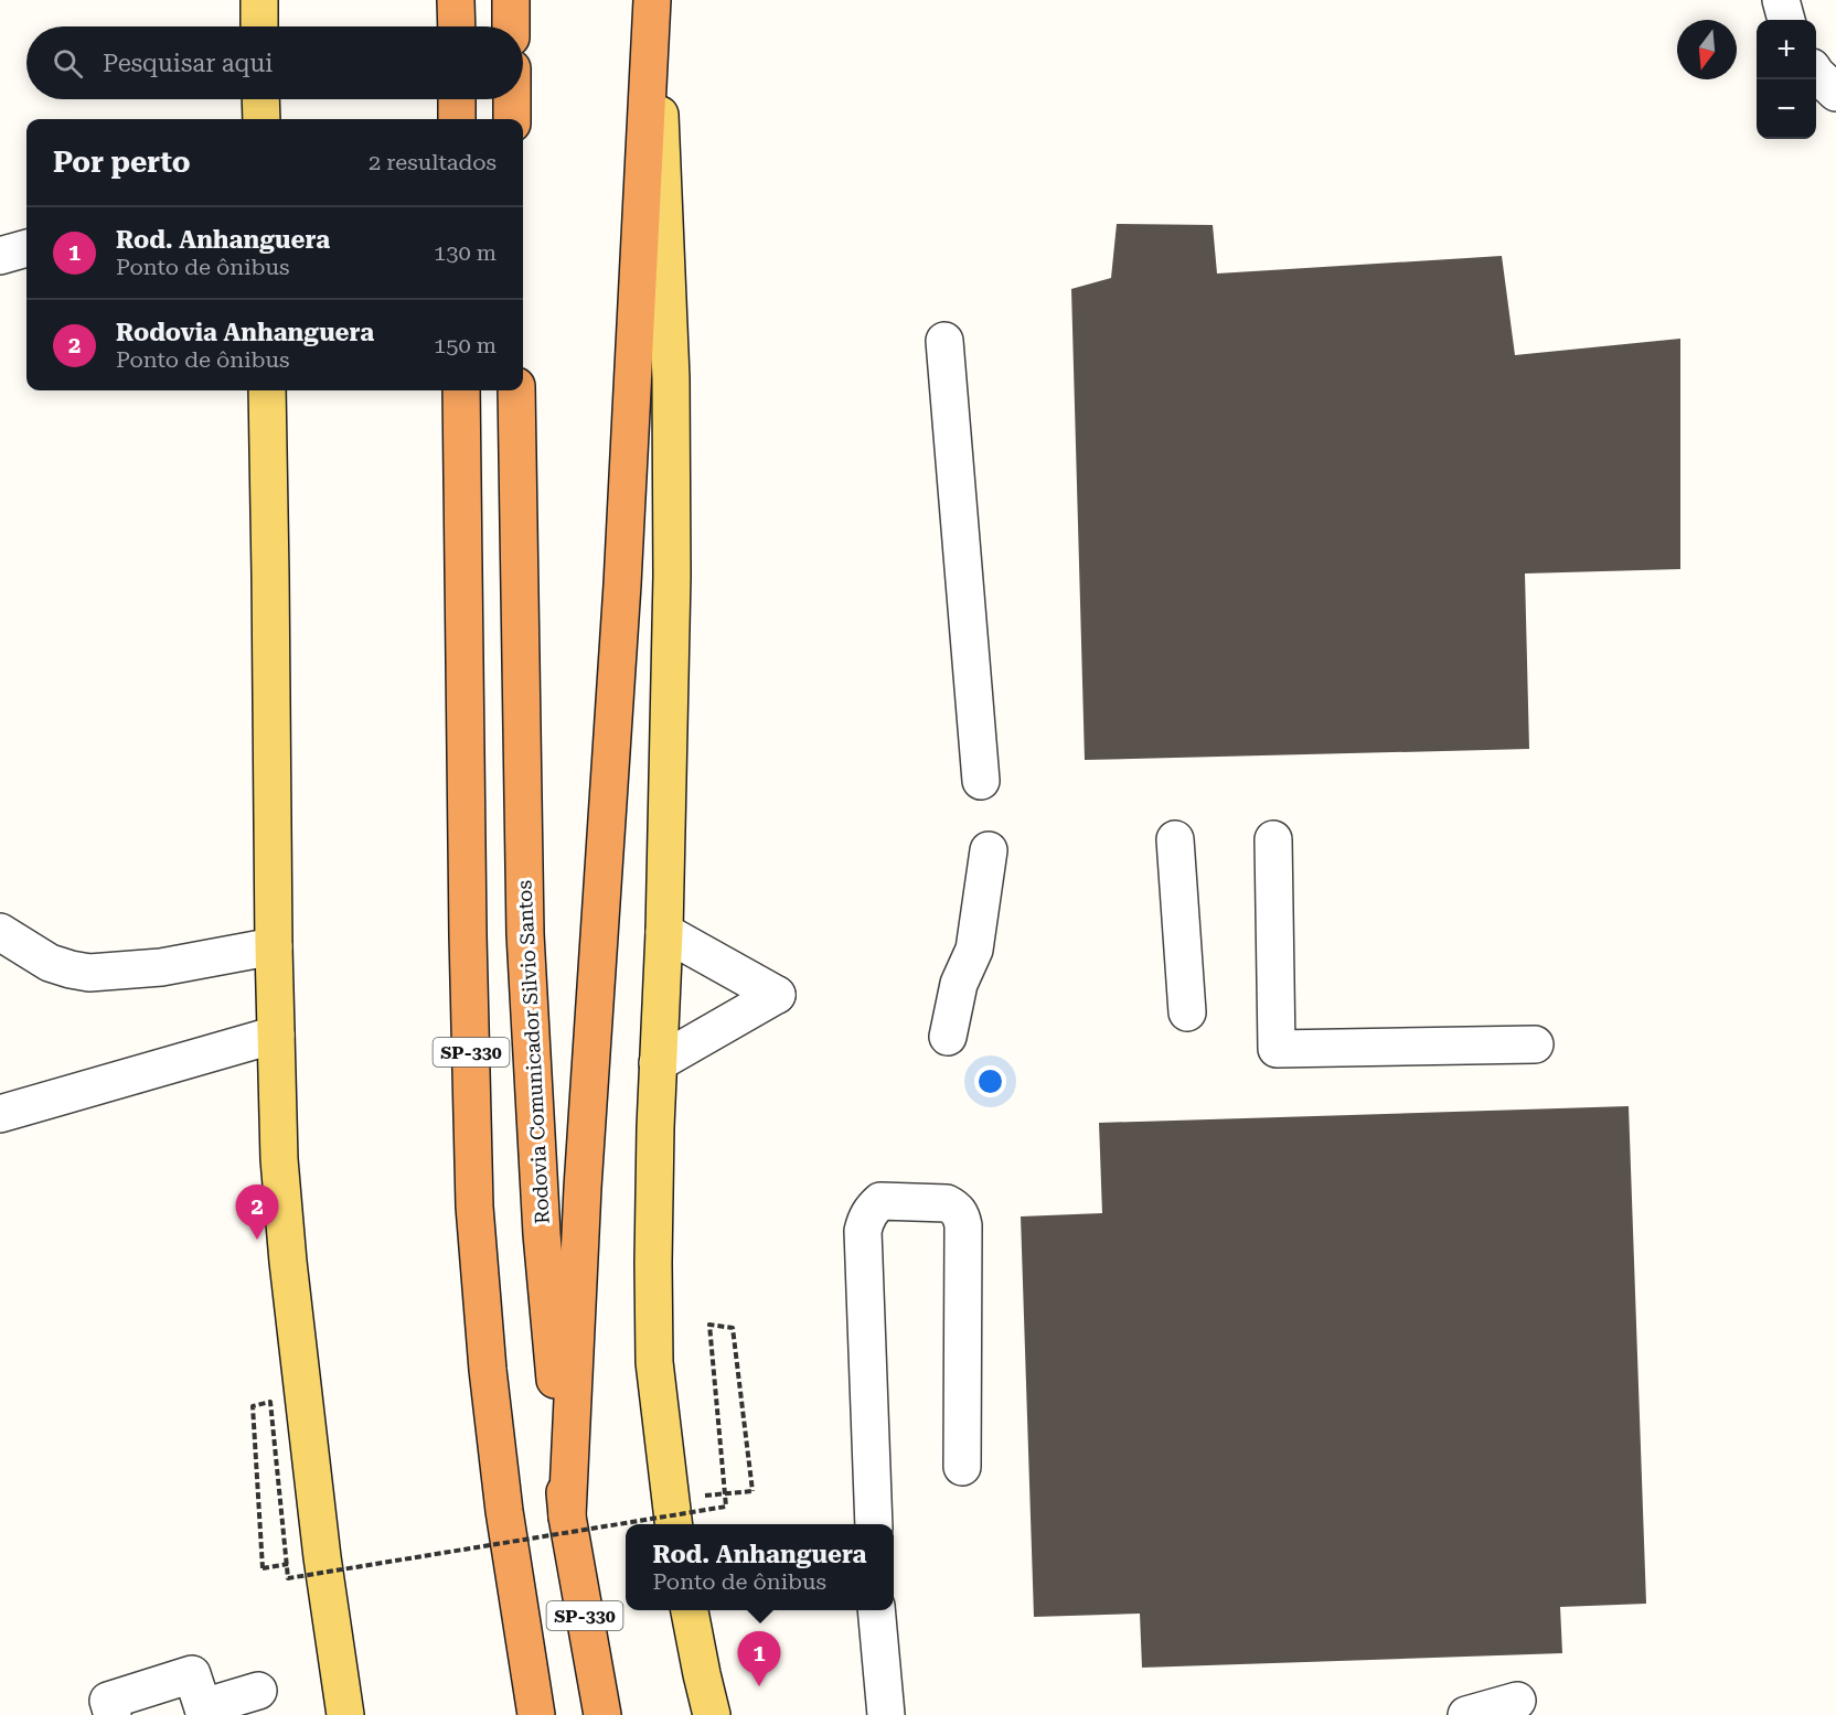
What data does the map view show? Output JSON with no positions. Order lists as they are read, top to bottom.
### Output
{
  "streets": {
    "highway": ["SP-330", "Rodovia Comunicador Silvio Santos"]
  },
  "north": "bottom",
  "page": {
    "map_buttons": ["+", "−"],
    "search": "Pesquisar aqui",
    "heading": ["Por perto", "2 resultados"],
    "list": [
      {
        "mark": "1",
        "name": "Rod. Anhanguera",
        "note": "Ponto de ônibus",
        "value": "130 m"
      },
      {
        "mark": "2",
        "name": "Rodovia Anhanguera",
        "note": "Ponto de ônibus",
        "value": "150 m"
      }
    ],
    "pins": ["2", "1"],
    "popup": ["Rod. Anhanguera", "Ponto de ônibus"]
  }
}
